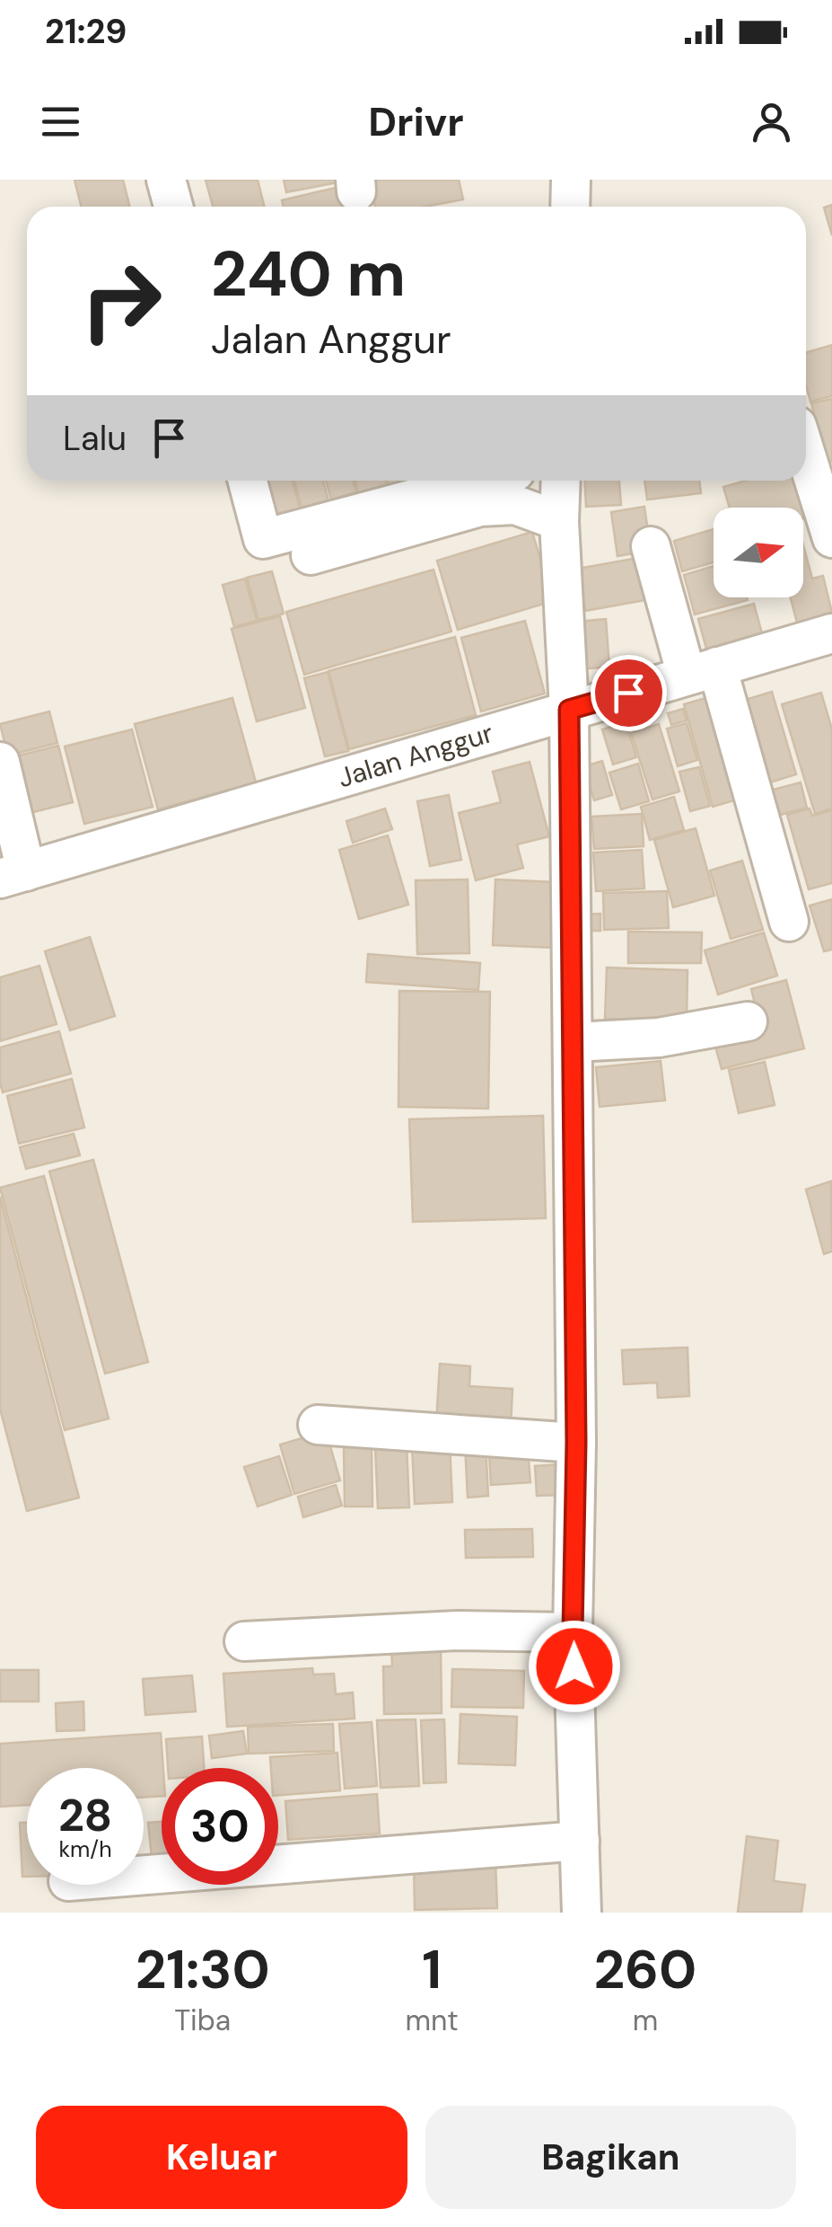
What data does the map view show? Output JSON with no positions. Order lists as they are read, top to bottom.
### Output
{
  "streets": {
    "street": ["Jalan Anggur"]
  },
  "north": "right",
  "page": {
    "status": "21:29",
    "header": "Drivr",
    "turn": ["240 m", "Jalan Anggur"],
    "then": "Lalu",
    "speed": "28 km/h",
    "limit": "30",
    "eta": [
      "21:30",
      "Tiba",
      "1",
      "mnt",
      "260",
      "m"
    ],
    "buttons": ["Keluar", "Bagikan"]
  }
}
